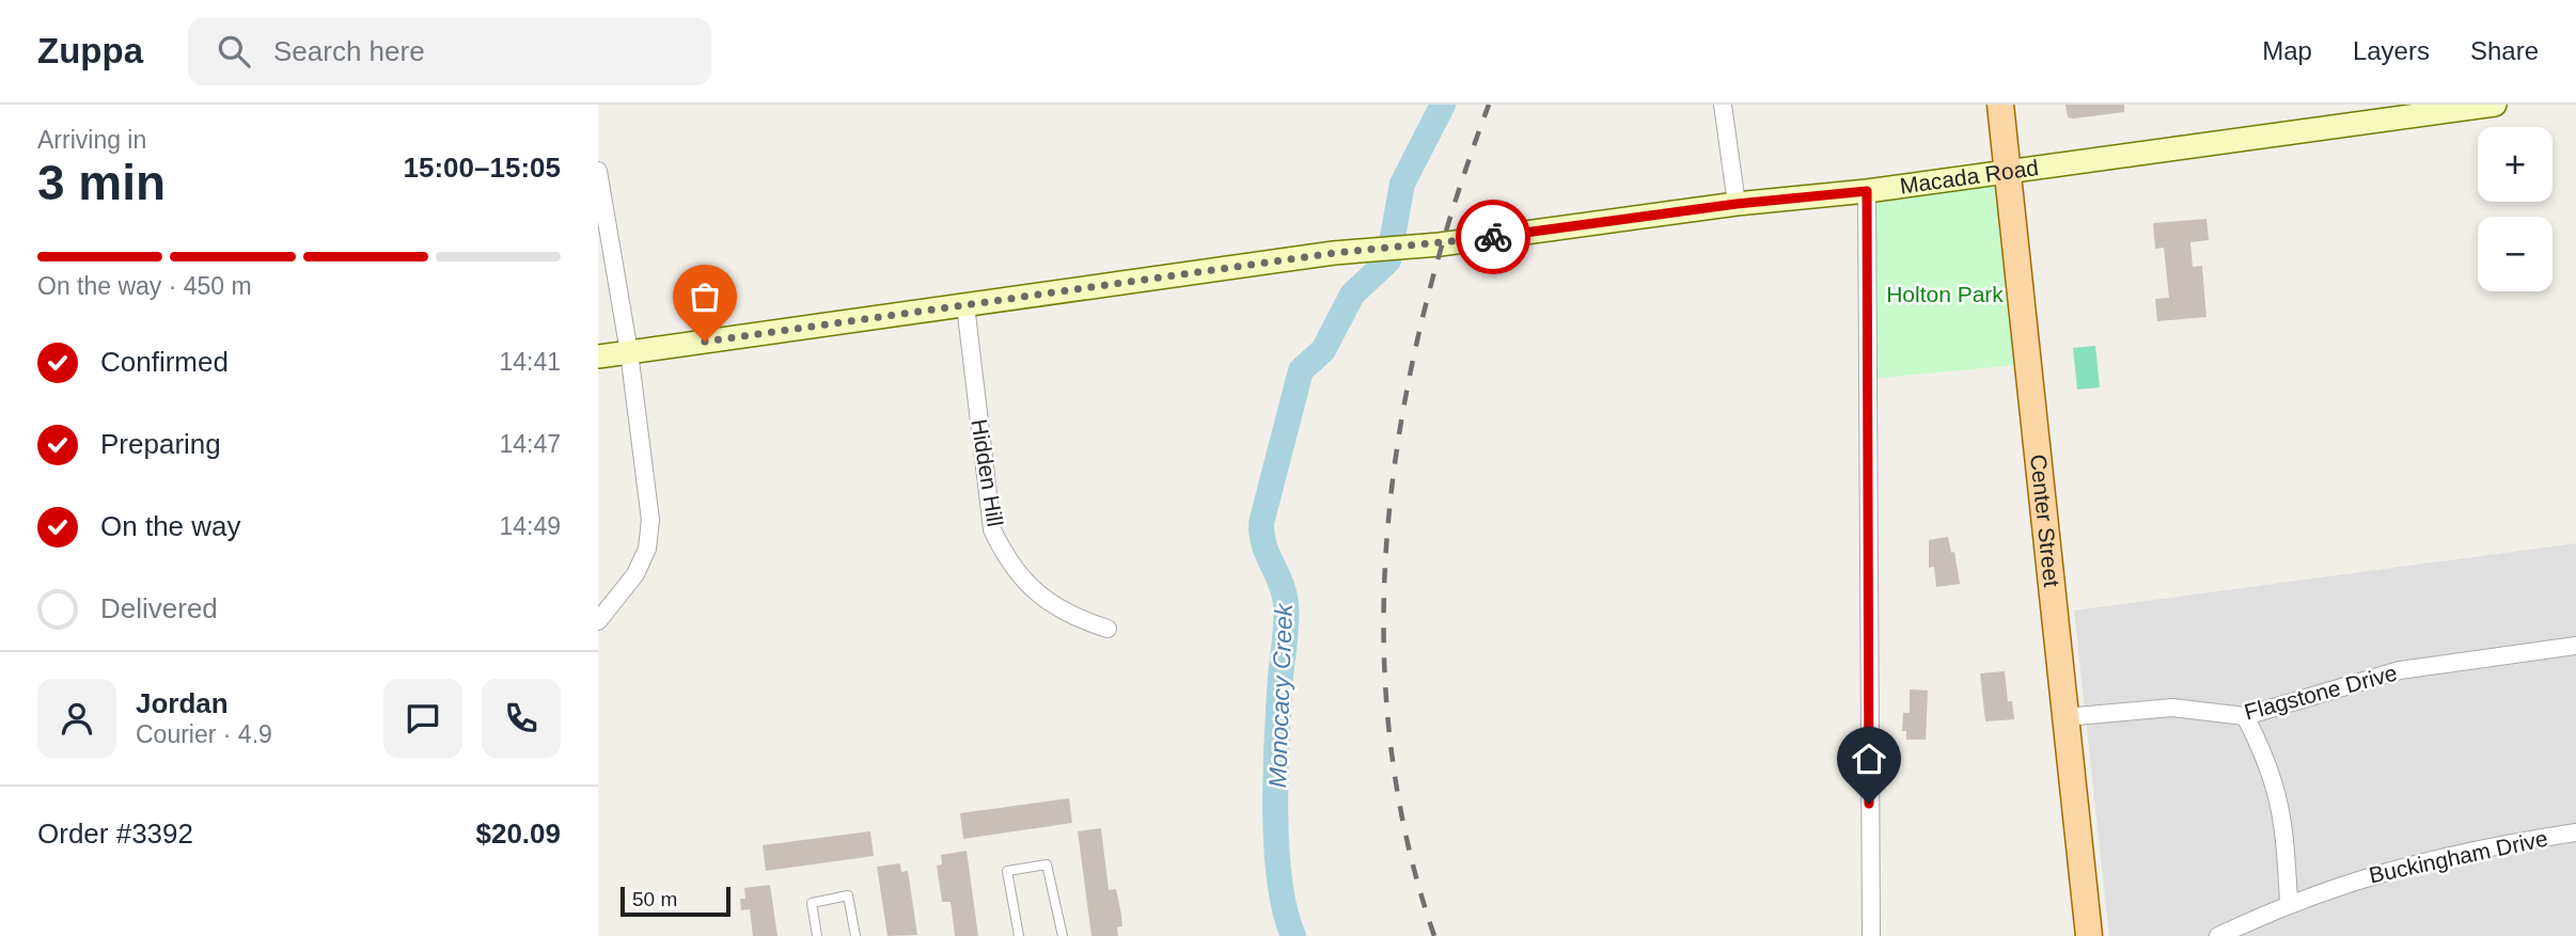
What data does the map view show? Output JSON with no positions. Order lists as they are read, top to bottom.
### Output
{
  "streets": {
    "main road": ["Center Street"],
    "street": [
      "Macada Road",
      "Hidden Hill",
      "Flagstone Drive",
      "Buckingham Drive"
    ]
  },
  "crossings": [
    ["Macada Road", "Hidden Hill"],
    ["Macada Road", "Center Street"],
    ["Center Street", "Flagstone Drive"]
  ],
  "water": ["Monocacy Creek"],
  "parks": ["Holton Park"],
  "scale_bar": "50 m",
  "page": {
    "header": "Zuppa",
    "search": "Search here",
    "nav": ["Map", "Layers", "Share"],
    "heading": ["3 min", "Arriving in", "15:00–15:05"],
    "panel": [
      "Jordan",
      "Courier · 4.9",
      "Order #3392",
      "$20.09"
    ],
    "map_buttons": ["+", "−"],
    "bar": "On the way · 450 m",
    "list": [
      ["Confirmed", "14:41"],
      ["Preparing", "14:47"],
      ["On the way", "14:49"],
      "Delivered"
    ],
    "scale": "50 m"
  }
}
